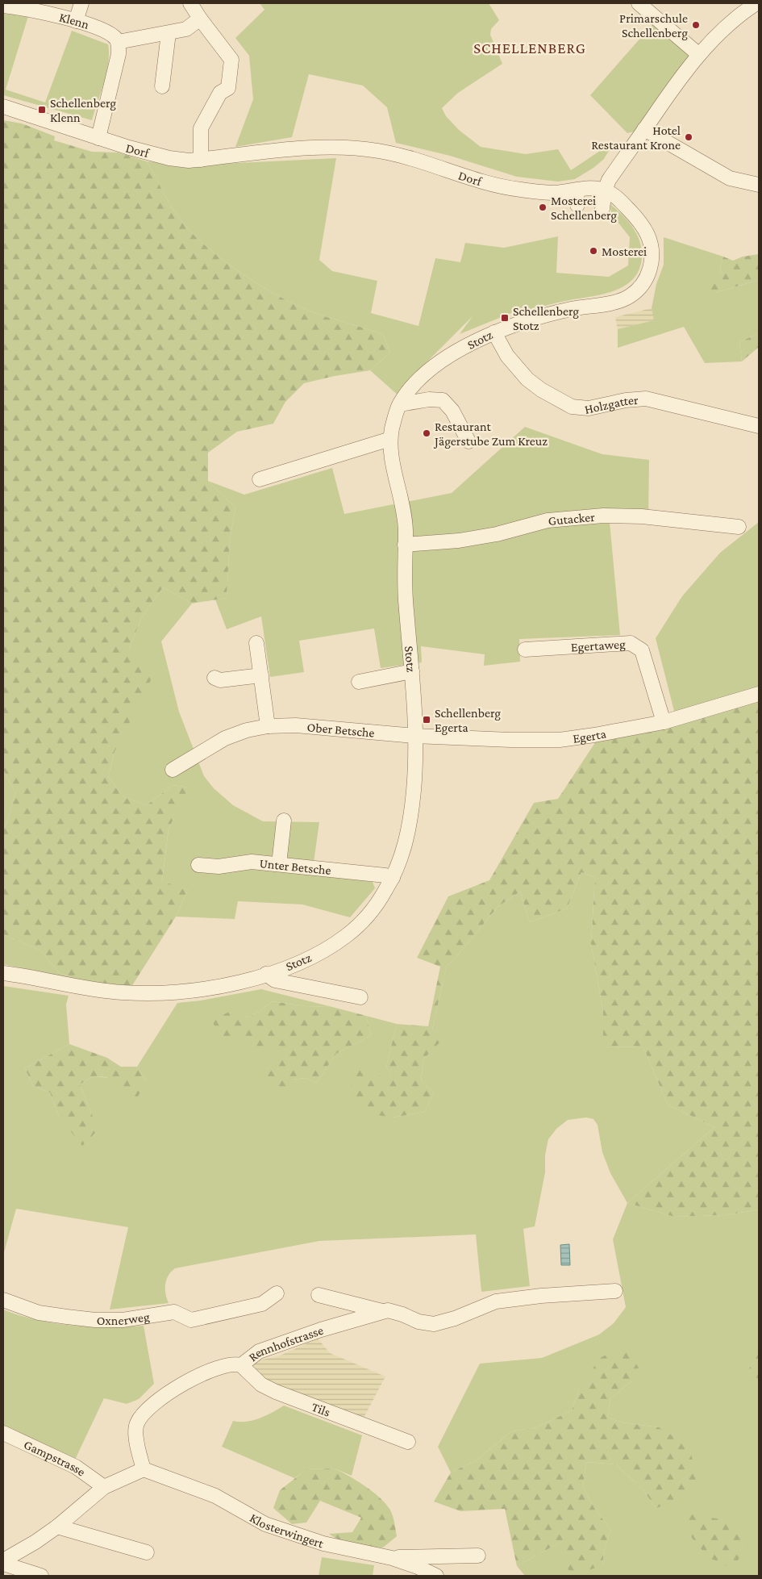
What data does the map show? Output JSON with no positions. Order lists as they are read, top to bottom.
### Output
{
  "streets": {
    "street": [
      "Klenn",
      "Dorf",
      "Stotz",
      "Holzgatter",
      "Gutacker",
      "Egertaweg",
      "Ober Betsche",
      "Egerta",
      "Unter Betsche",
      "Oxnerweg",
      "Rennhofstrasse",
      "Tils",
      "Gampstrasse",
      "Klosterwingert"
    ]
  },
  "crossings": [
    ["Dorf", "Stotz"],
    ["Stotz", "Holzgatter"],
    ["Stotz", "Gutacker"],
    ["Stotz", "Ober Betsche"],
    ["Stotz", "Egerta"],
    ["Stotz", "Unter Betsche"],
    ["Egertaweg", "Egerta"],
    ["Ober Betsche", "Egerta"],
    ["Rennhofstrasse", "Tils"],
    ["Rennhofstrasse", "Klosterwingert"]
  ],
  "districts": ["SCHELLENBERG"],
  "places": {
    "other": [
      "Primarschule Schellenberg",
      "Hotel Restaurant Krone",
      "Mosterei Schellenberg",
      "Mosterei",
      "Restaurant Jägerstube Zum Kreuz"
    ],
    "transit": ["Schellenberg Klenn", "Schellenberg Stotz", "Schellenberg Egerta"]
  }
}
